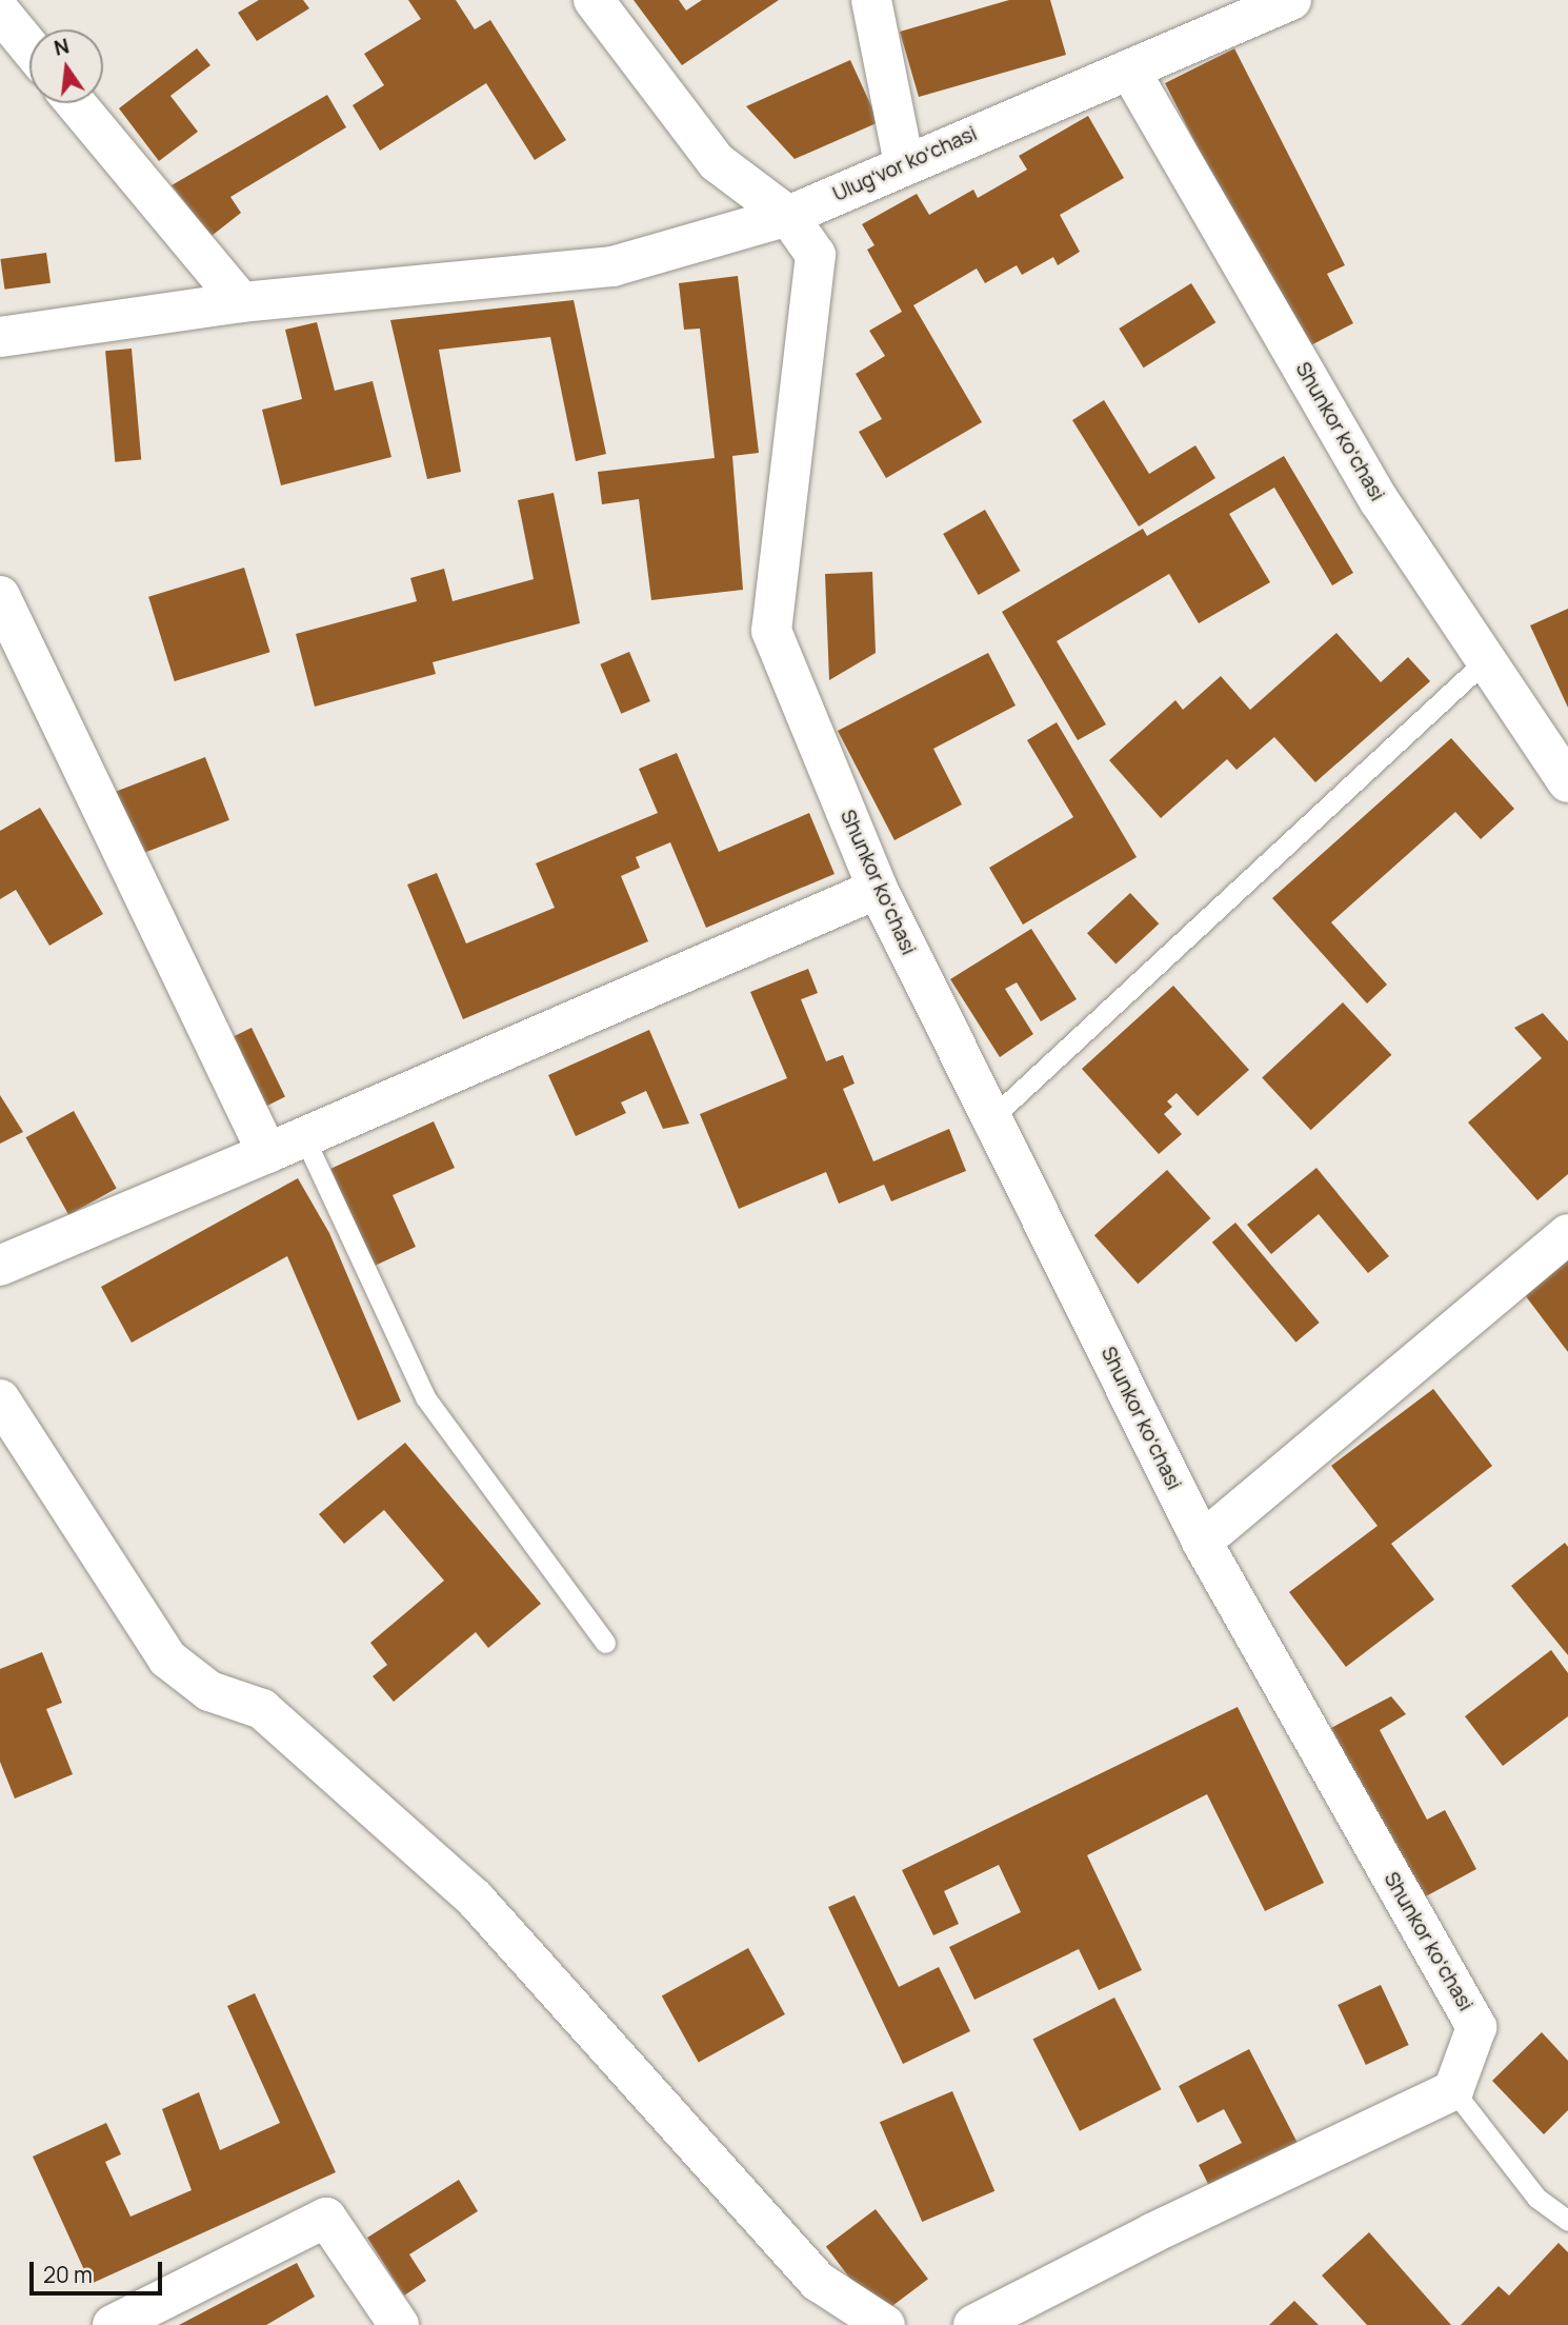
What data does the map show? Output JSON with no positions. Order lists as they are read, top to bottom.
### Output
{
  "streets": {
    "street": ["Ulugʻvor koʻchasi", "Shunkor koʻchasi"]
  },
  "crossings": [
    ["Ulugʻvor koʻchasi", "Shunkor koʻchasi"]
  ],
  "scale_bar": "20 m",
  "north": "top"
}
